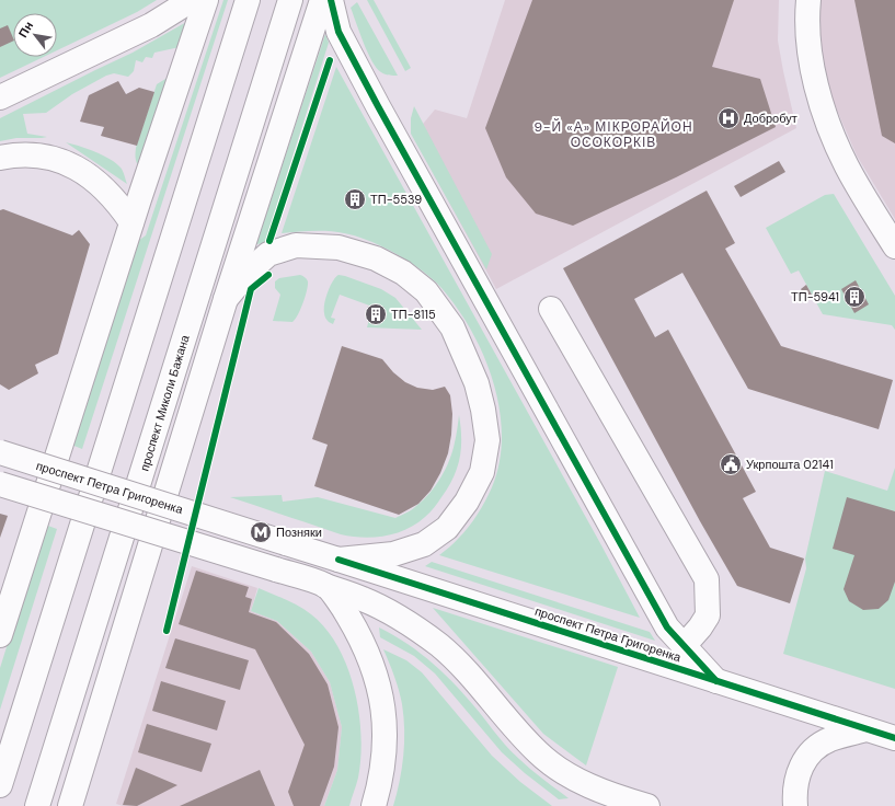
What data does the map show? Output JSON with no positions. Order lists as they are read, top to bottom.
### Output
{
  "streets": {
    "main road": ["проспект Миколи Бажана", "проспект Петра Григоренка"]
  },
  "districts": ["9-Й «А» МІКРОРАЙОН ОСОКОРКІВ"],
  "places": {
    "hospital": ["Добробут"],
    "building": ["ТП-5539", "ТП-5941", "ТП-8115"],
    "public building": ["Укрпошта 02141"],
    "metro station": ["Позняки"]
  },
  "north": "top left"
}
